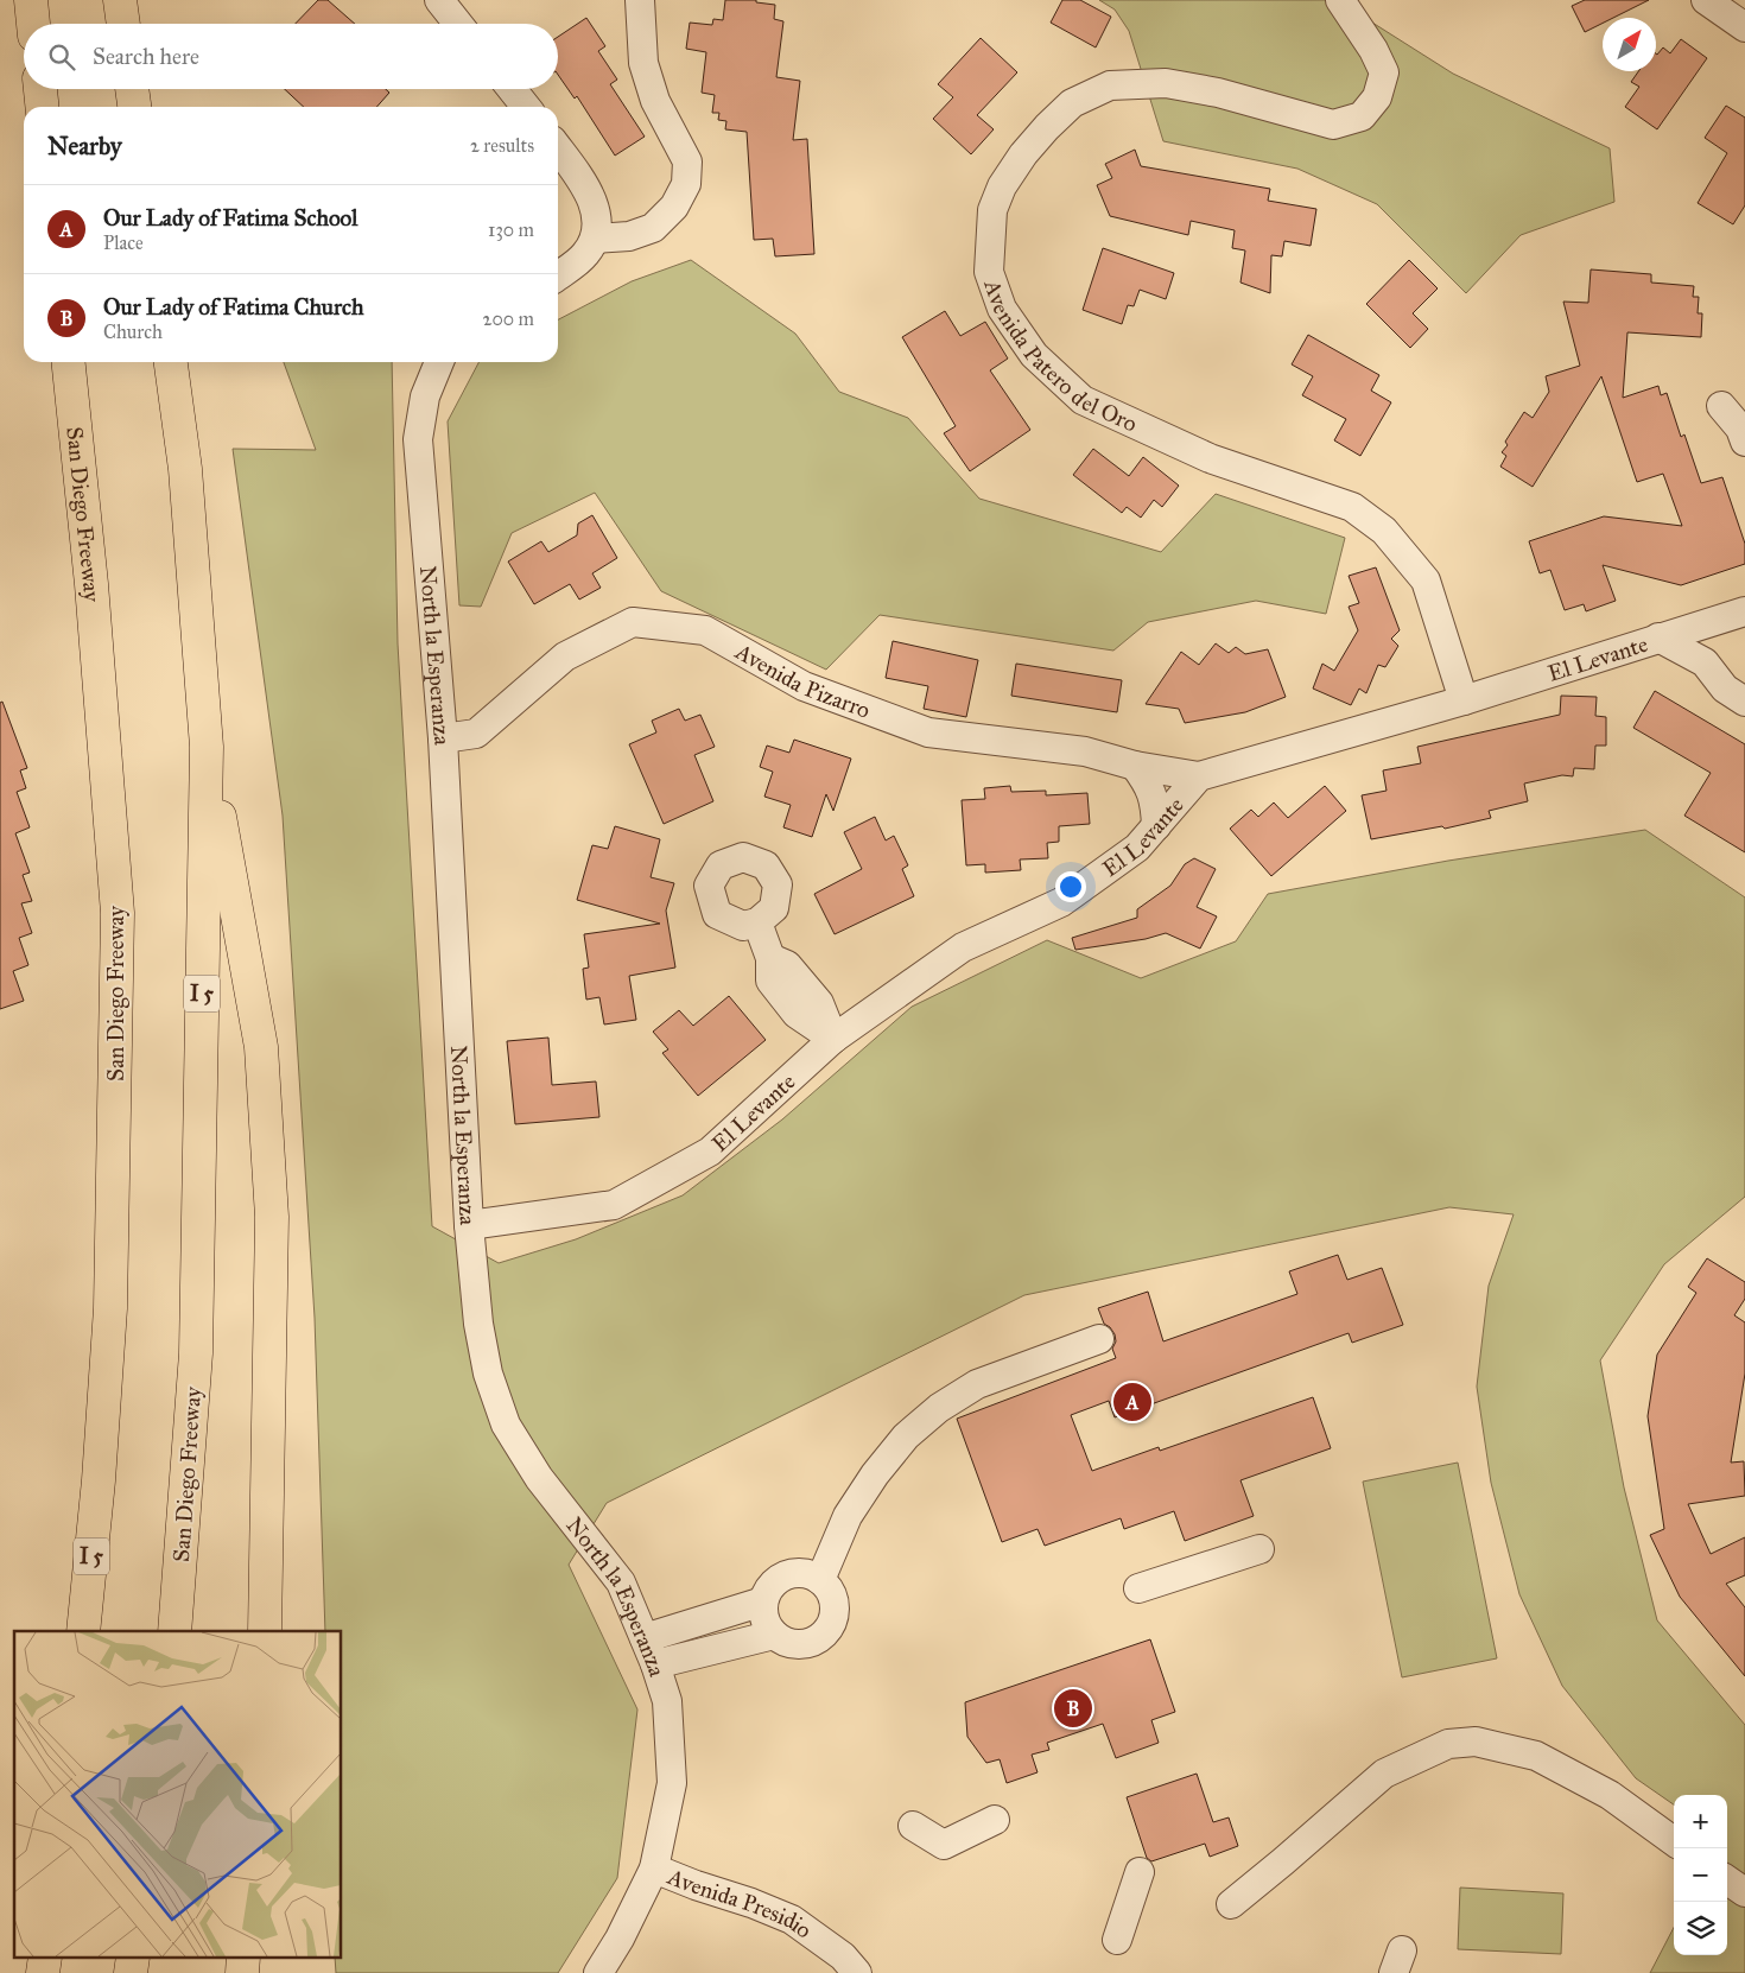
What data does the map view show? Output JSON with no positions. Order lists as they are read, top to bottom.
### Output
{
  "streets": {
    "highway": ["San Diego Freeway", "I 5"],
    "street": [
      "Avenida Patero del Oro",
      "North la Esperanza",
      "El Levante",
      "Avenida Pizarro",
      "Avenida Presidio"
    ]
  },
  "crossings": [
    ["Avenida Patero del Oro", "El Levante"],
    ["North la Esperanza", "El Levante"],
    ["North la Esperanza", "Avenida Pizarro"],
    ["North la Esperanza", "Avenida Presidio"],
    ["El Levante", "Avenida Pizarro"]
  ],
  "north": "top right",
  "page": {
    "search": "Search here",
    "heading": ["Nearby", "2 results"],
    "list": [
      {
        "mark": "A",
        "name": "Our Lady of Fatima School",
        "note": "Place",
        "value": "130 m"
      },
      {
        "mark": "B",
        "name": "Our Lady of Fatima Church",
        "note": "Church",
        "value": "200 m"
      }
    ],
    "pins": ["A", "B"],
    "map_buttons": ["+", "−"]
  }
}
